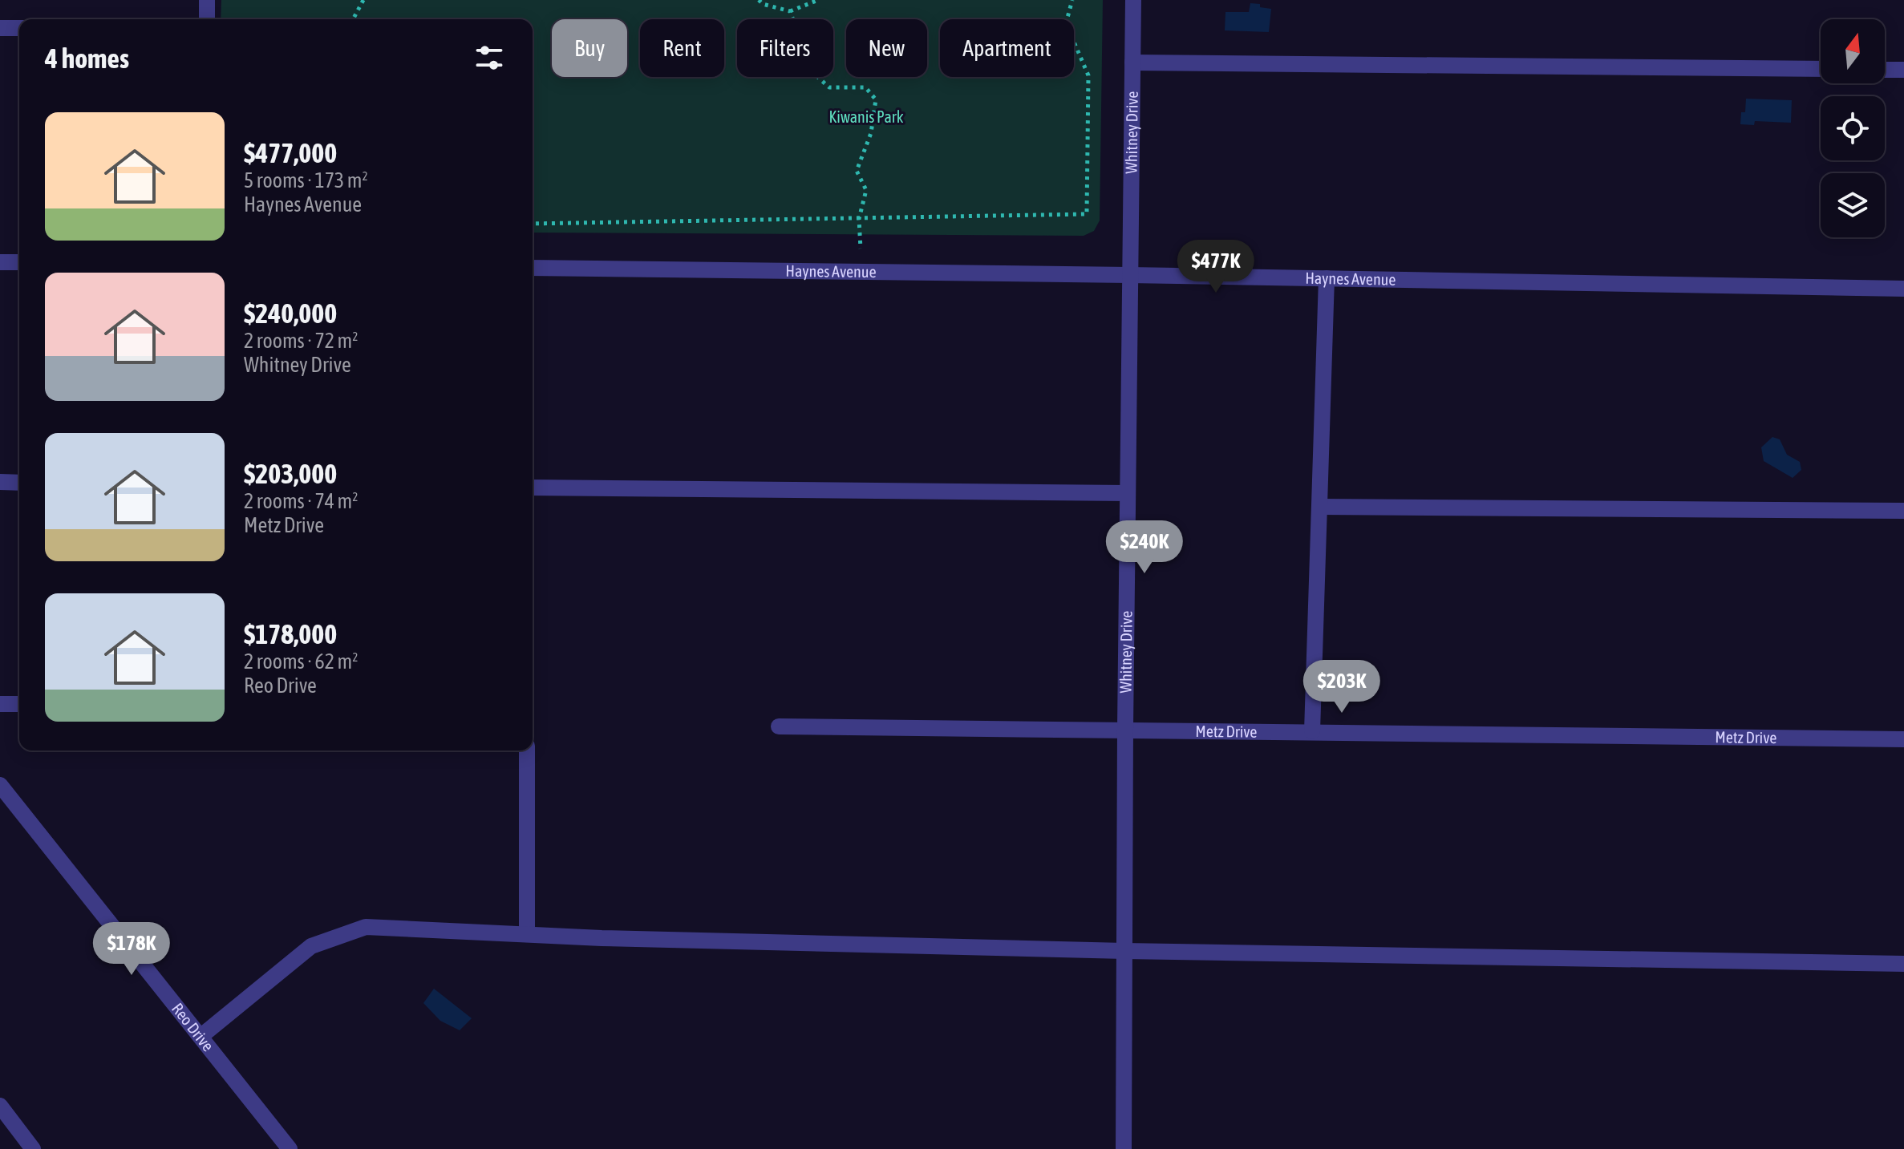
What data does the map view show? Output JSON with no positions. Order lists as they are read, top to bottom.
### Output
{
  "streets": {
    "street": [
      "Whitney Drive",
      "Haynes Avenue",
      "Metz Drive",
      "Reo Drive"
    ]
  },
  "crossings": [
    ["Whitney Drive", "Haynes Avenue"],
    ["Whitney Drive", "Metz Drive"]
  ],
  "parks": ["Kiwanis Park"],
  "north": "top",
  "page": {
    "chip": [
      "Buy",
      "Rent",
      "Filters",
      "New",
      "Apartment"
    ],
    "heading": "4 homes",
    "list": [
      {
        "name": "$477,000",
        "note": "5 rooms · 173 m² · Haynes Avenue"
      },
      {
        "name": "$240,000",
        "note": "2 rooms · 72 m² · Whitney Drive"
      },
      {
        "name": "$203,000",
        "note": "2 rooms · 74 m² · Metz Drive"
      },
      {
        "name": "$178,000",
        "note": "2 rooms · 62 m² · Reo Drive"
      }
    ],
    "price": [
      "$477K",
      "$240K",
      "$203K",
      "$178K"
    ]
  }
}
